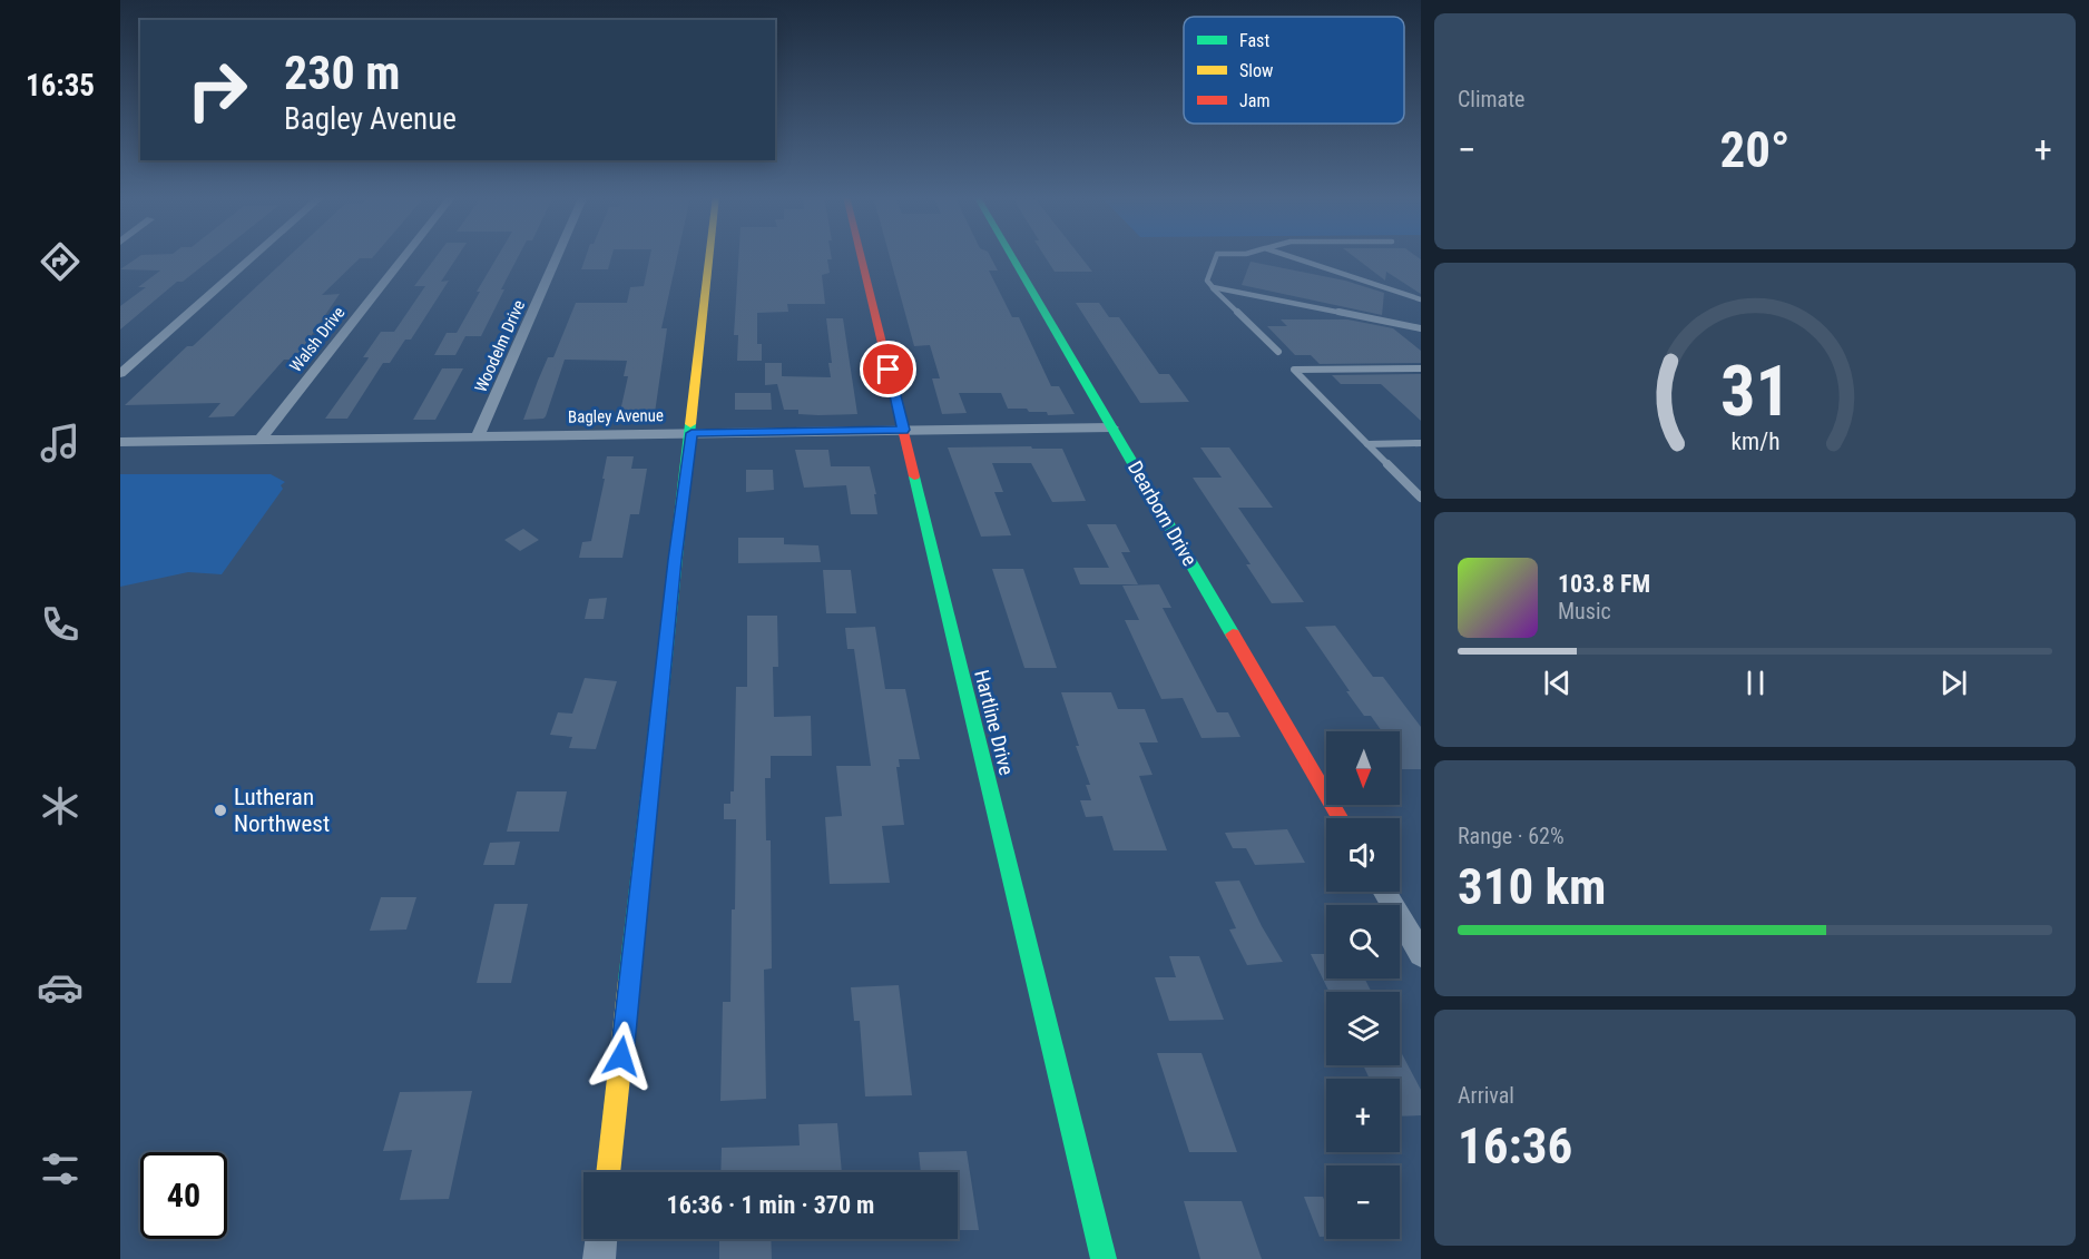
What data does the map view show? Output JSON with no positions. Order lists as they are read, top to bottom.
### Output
{
  "streets": {
    "street": [
      "Walsh Drive",
      "Woodelm Drive",
      "Bagley Avenue",
      "Dearborn Drive",
      "Hartline Drive"
    ]
  },
  "crossings": [
    ["Walsh Drive", "Bagley Avenue"],
    ["Woodelm Drive", "Bagley Avenue"],
    ["Bagley Avenue", "Dearborn Drive"],
    ["Bagley Avenue", "Hartline Drive"]
  ],
  "places": ["Lutheran Northwest"],
  "legend": ["Fast", "Slow", "Jam"],
  "north": "bottom",
  "page": {
    "tabs": "16:35",
    "tile": [
      "Climate",
      ["Range · 62%", "310 km"],
      ["Arrival", "16:36"]
    ],
    "turn": ["230 m", "Bagley Avenue"],
    "heat": ["−", "20°", "+"],
    "song": ["103.8 FM", "Music"],
    "map_buttons": ["+", "−"],
    "limit": "40",
    "trip": "16:36 · 1 min · 370 m",
    "gauge": ["31", "km/h"]
  }
}
